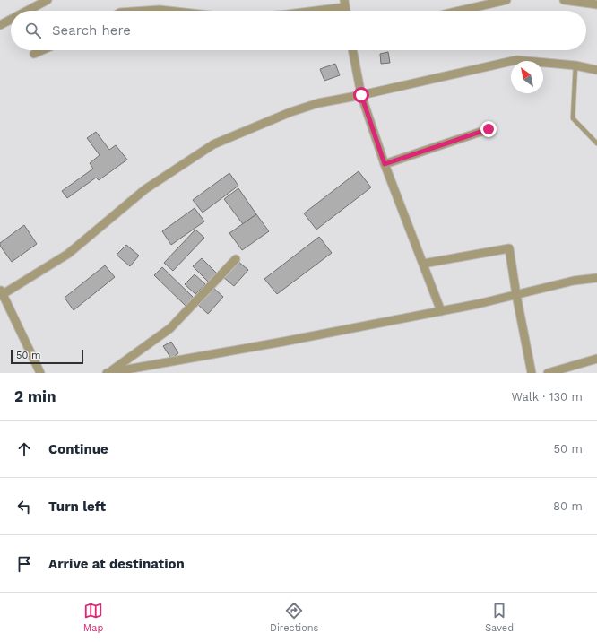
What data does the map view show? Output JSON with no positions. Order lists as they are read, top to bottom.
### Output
{
  "scale_bar": "50 m",
  "north": "top left",
  "page": {
    "search": "Search here",
    "scale": "50 m",
    "heading": ["2 min", "Walk · 130 m"],
    "list": [
      ["Continue", "50 m"],
      ["Turn left", "80 m"],
      "Arrive at destination"
    ],
    "nav": ["Map", "Directions", "Saved"]
  }
}
